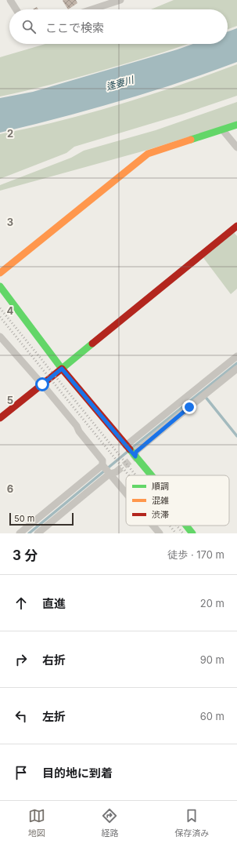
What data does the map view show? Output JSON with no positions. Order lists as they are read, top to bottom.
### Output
{
  "water": ["逢妻川"],
  "legend": ["順調", "混雑", "渋滞"],
  "scale_bar": "50 m",
  "page": {
    "search": "ここで検索",
    "scale": "50 m",
    "heading": ["3 分", "徒歩 · 170 m"],
    "list": [
      ["直進", "20 m"],
      ["右折", "90 m"],
      ["左折", "60 m"],
      "目的地に到着"
    ],
    "nav": ["地図", "経路", "保存済み"]
  },
  "grid": {
    "rows": [
      "2",
      "3",
      "4",
      "5",
      "6"
    ]
  }
}
